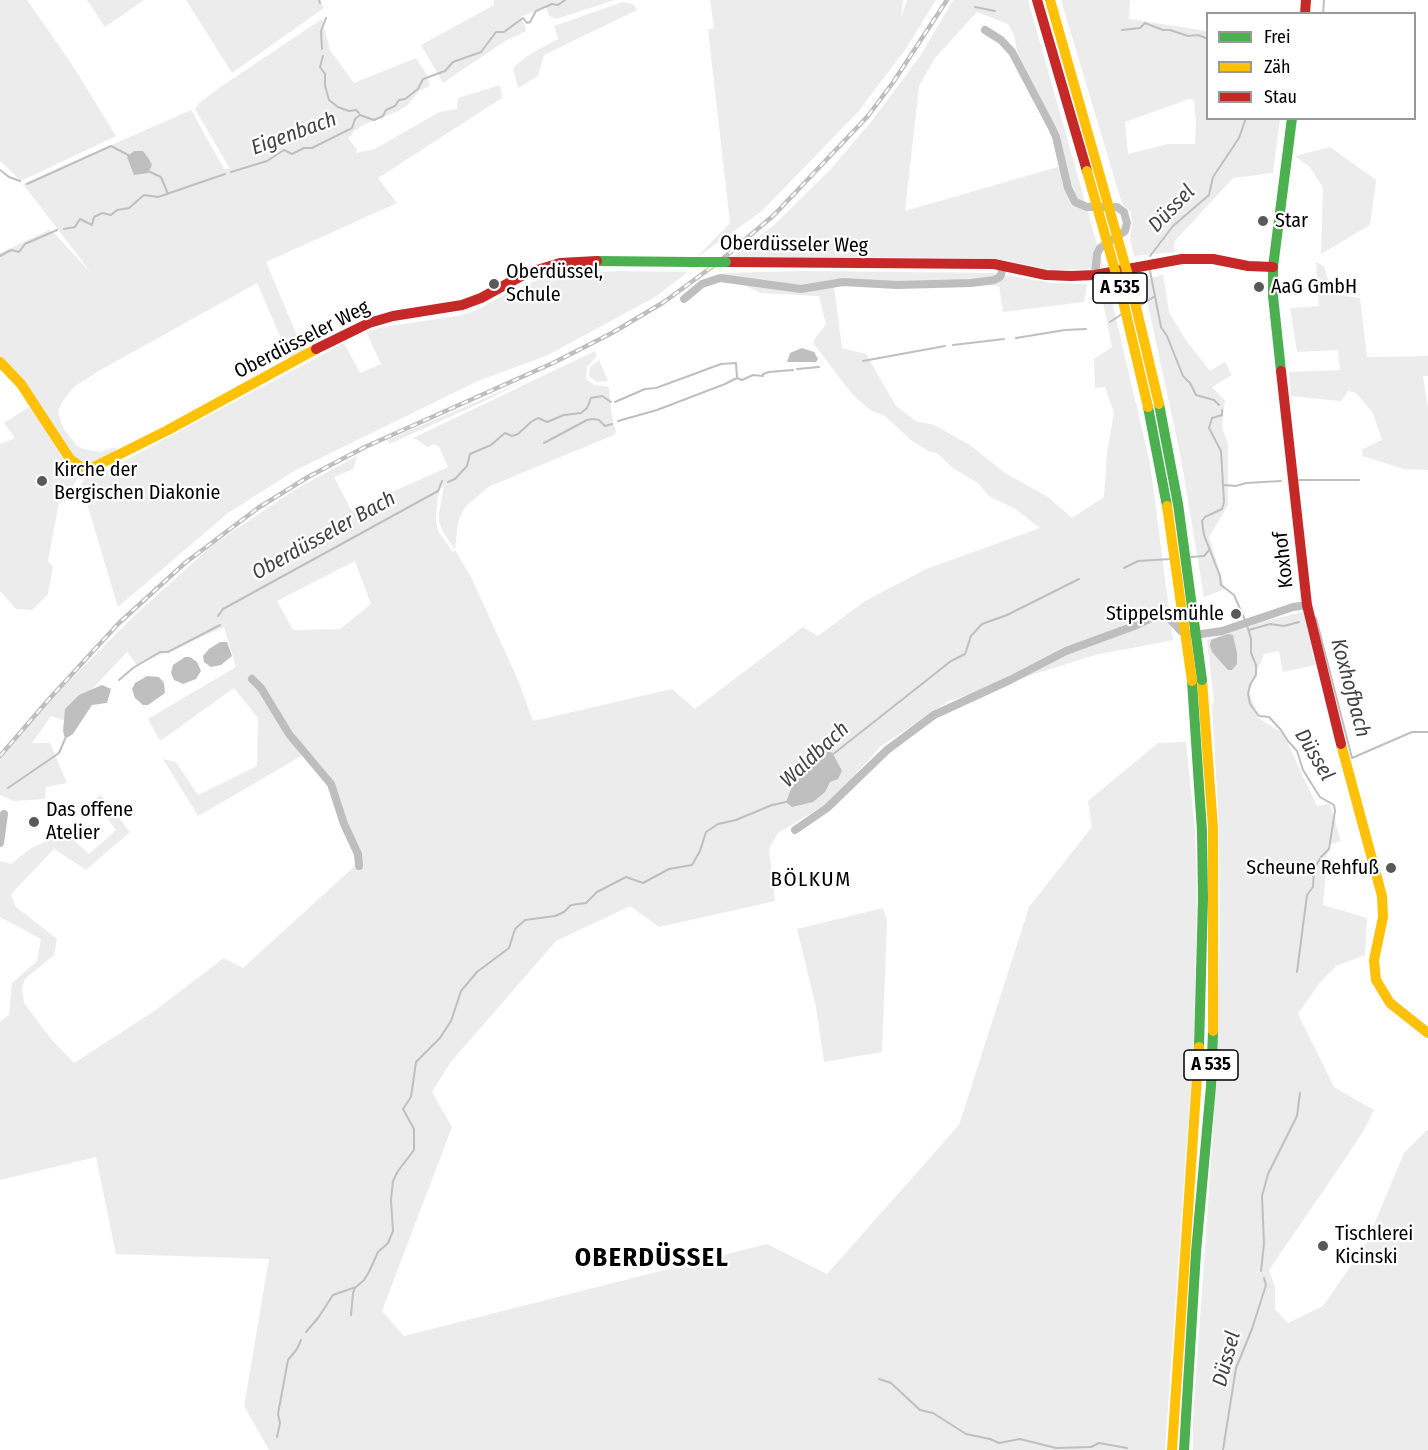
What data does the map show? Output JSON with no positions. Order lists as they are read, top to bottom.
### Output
{
  "streets": {
    "main road": ["Oberdüsseler Weg", "A 535", "Koxhof"]
  },
  "crossings": [
    ["Oberdüsseler Weg", "Koxhof"]
  ],
  "districts": ["BÖLKUM", "OBERDÜSSEL"],
  "water": [
    "Eigenbach",
    "Düssel",
    "Oberdüsseler Bach",
    "Koxhofbach",
    "Waldbach"
  ],
  "places": [
    "Star",
    "Oberdüssel, Schule",
    "AaG GmbH",
    "Kirche der Bergischen Diakonie",
    "Stippelsmühle",
    "Das offene Atelier",
    "Scheune Rehfuß",
    "Tischlerei Kicinski"
  ],
  "legend": ["Frei", "Zäh", "Stau"]
}
